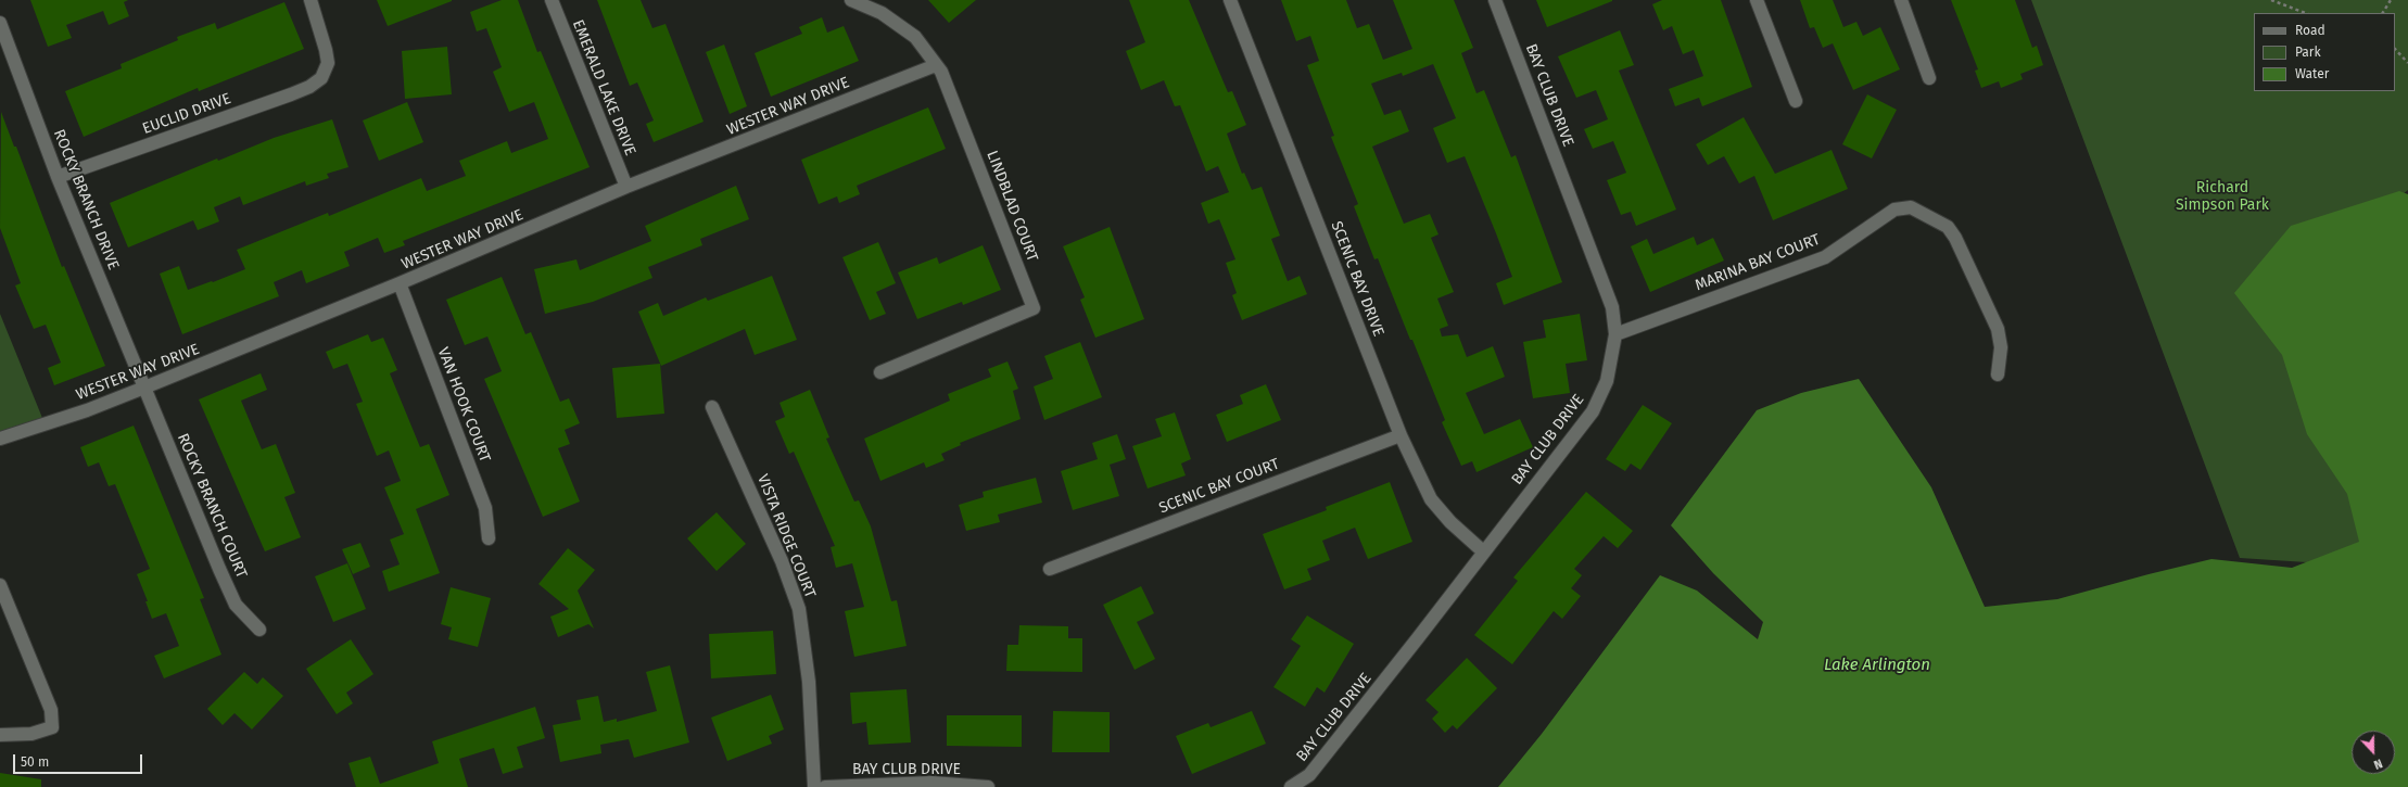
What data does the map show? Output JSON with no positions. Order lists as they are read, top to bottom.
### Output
{
  "streets": {
    "street": [
      "EMERALD LAKE DRIVE",
      "BAY CLUB DRIVE",
      "WESTER WAY DRIVE",
      "EUCLID DRIVE",
      "ROCKY BRANCH DRIVE",
      "LINDBLAD COURT",
      "MARINA BAY COURT",
      "SCENIC BAY DRIVE",
      "VAN HOOK COURT",
      "SCENIC BAY COURT",
      "ROCKY BRANCH COURT",
      "VISTA RIDGE COURT"
    ]
  },
  "crossings": [
    ["EMERALD LAKE DRIVE", "WESTER WAY DRIVE"],
    ["BAY CLUB DRIVE", "MARINA BAY COURT"],
    ["BAY CLUB DRIVE", "SCENIC BAY DRIVE"],
    ["WESTER WAY DRIVE", "ROCKY BRANCH DRIVE"],
    ["WESTER WAY DRIVE", "LINDBLAD COURT"],
    ["WESTER WAY DRIVE", "VAN HOOK COURT"],
    ["WESTER WAY DRIVE", "ROCKY BRANCH COURT"],
    ["EUCLID DRIVE", "ROCKY BRANCH DRIVE"],
    ["ROCKY BRANCH DRIVE", "ROCKY BRANCH COURT"],
    ["SCENIC BAY DRIVE", "SCENIC BAY COURT"]
  ],
  "water": ["Lake Arlington"],
  "parks": ["Richard Simpson Park"],
  "legend": ["Road", "Park", "Water"],
  "scale_bar": "50 m",
  "north": "bottom"
}
